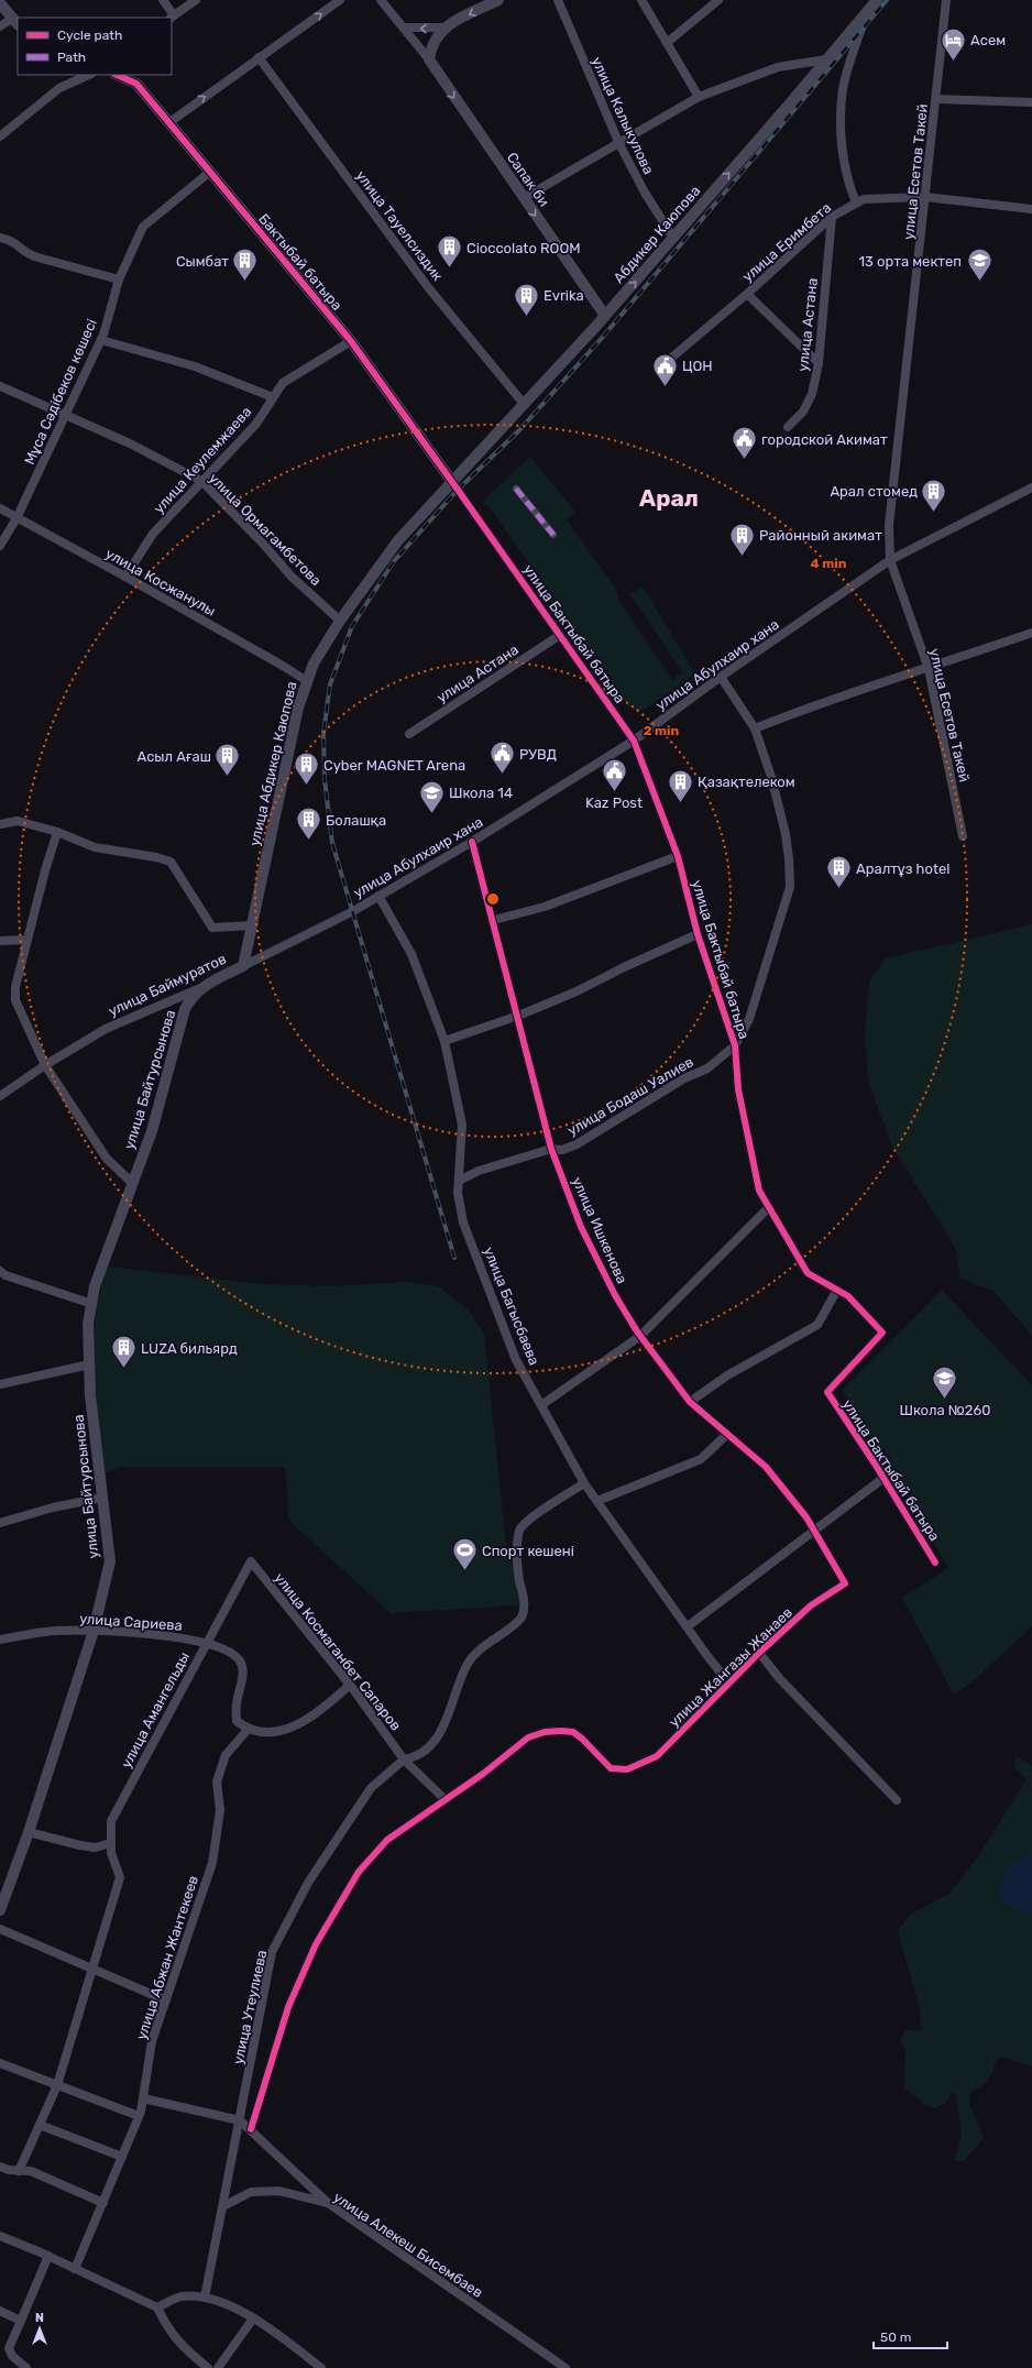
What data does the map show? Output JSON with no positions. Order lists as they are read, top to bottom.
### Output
{
  "streets": {
    "street": [
      "улица Калыкулова",
      "улица Есетов Такей",
      "Сапак би",
      "улица Тауелсиздик",
      "Абдикер Каюпова",
      "улица Еримбета",
      "Бактыбай батыра",
      "улица Астана",
      "Мұса Сәдібеков көшесі",
      "улица Кеулемжаева",
      "улица Ормагамбетова",
      "улица Косжанулы",
      "улица Бактыбай батыра",
      "улица Абулхаир хана",
      "улица Абдикер Каюпова",
      "улица Баймуратов",
      "улица Байтурсынова",
      "улица Бодаш Уалиев",
      "улица Ишкенова",
      "улица Багысбаева",
      "улица Сариева",
      "улица Космаганбет Сапаров",
      "улица Жангазы Жанаев",
      "улица Амангельды",
      "улица Абжан Жантекеев",
      "улица Утеулиева",
      "улица Алекеш Бисембаев"
    ]
  },
  "crossings": [
    ["улица Калыкулова", "Абдикер Каюпова"],
    ["улица Есетов Такей", "улица Еримбета"],
    ["улица Есетов Такей", "улица Абулхаир хана"],
    ["Сапак би", "Абдикер Каюпова"],
    ["улица Тауелсиздик", "Абдикер Каюпова"],
    ["Абдикер Каюпова", "Бактыбай батыра"],
    ["Абдикер Каюпова", "улица Бактыбай батыра"],
    ["Абдикер Каюпова", "улица Абдикер Каюпова"],
    ["улица Еримбета", "улица Астана"],
    ["Бактыбай батыра", "Мұса Сәдібеков көшесі"],
    ["Бактыбай батыра", "улица Кеулемжаева"],
    ["Бактыбай батыра", "улица Бактыбай батыра"],
    ["Бактыбай батыра", "улица Абдикер Каюпова"],
    ["улица Астана", "улица Бактыбай батыра"],
    ["Мұса Сәдібеков көшесі", "улица Ормагамбетова"],
    ["Мұса Сәдібеков көшесі", "улица Косжанулы"],
    ["улица Кеулемжаева", "улица Ормагамбетова"],
    ["улица Кеулемжаева", "улица Косжанулы"],
    ["улица Ормагамбетова", "улица Абдикер Каюпова"],
    ["улица Косжанулы", "улица Абдикер Каюпова"],
    ["улица Бактыбай батыра", "улица Абулхаир хана"],
    ["улица Бактыбай батыра", "улица Абдикер Каюпова"],
    ["улица Бактыбай батыра", "улица Бодаш Уалиев"],
    ["улица Абулхаир хана", "улица Баймуратов"],
    ["улица Абулхаир хана", "улица Ишкенова"],
    ["улица Абулхаир хана", "улица Багысбаева"],
    ["улица Абдикер Каюпова", "улица Баймуратов"],
    ["улица Баймуратов", "улица Байтурсынова"],
    ["улица Байтурсынова", "улица Сариева"],
    ["улица Бодаш Уалиев", "улица Ишкенова"],
    ["улица Бодаш Уалиев", "улица Багысбаева"],
    ["улица Ишкенова", "улица Жангазы Жанаев"],
    ["улица Багысбаева", "улица Жангазы Жанаев"],
    ["улица Багысбаева", "улица Утеулиева"],
    ["улица Сариева", "улица Амангельды"],
    ["улица Сариева", "улица Абжан Жантекеев"],
    ["улица Космаганбет Сапаров", "улица Жангазы Жанаев"],
    ["улица Космаганбет Сапаров", "улица Амангельды"],
    ["улица Космаганбет Сапаров", "улица Утеулиева"],
    ["улица Утеулиева", "улица Алекеш Бисембаев"]
  ],
  "one_way": ["Сапак би", "Абдикер Каюпова"],
  "districts": ["Арал"],
  "places": {
    "hotel": ["Асем"],
    "building": [
      "Cioccolato ROOM",
      "Сымбат",
      "Evrika",
      "Арал стомед",
      "Районный акимат",
      "Асыл Ағаш",
      "Cyber MAGNET Arena",
      "Қазақтелеком",
      "Болашқа",
      "Аралтұз hotel",
      "LUZA бильярд"
    ],
    "school or university": ["13 орта мектеп", "Школа 14", "Школа №260"],
    "public building": [
      "ЦОН",
      "городской Акимат",
      "РУВД",
      "Kaz Post"
    ],
    "sports": ["Спорт кешені"]
  },
  "legend": ["Cycle path", "Path"],
  "scale_bar": "50 m",
  "north": "top",
  "rings": ["4 min", "2 min"]
}
